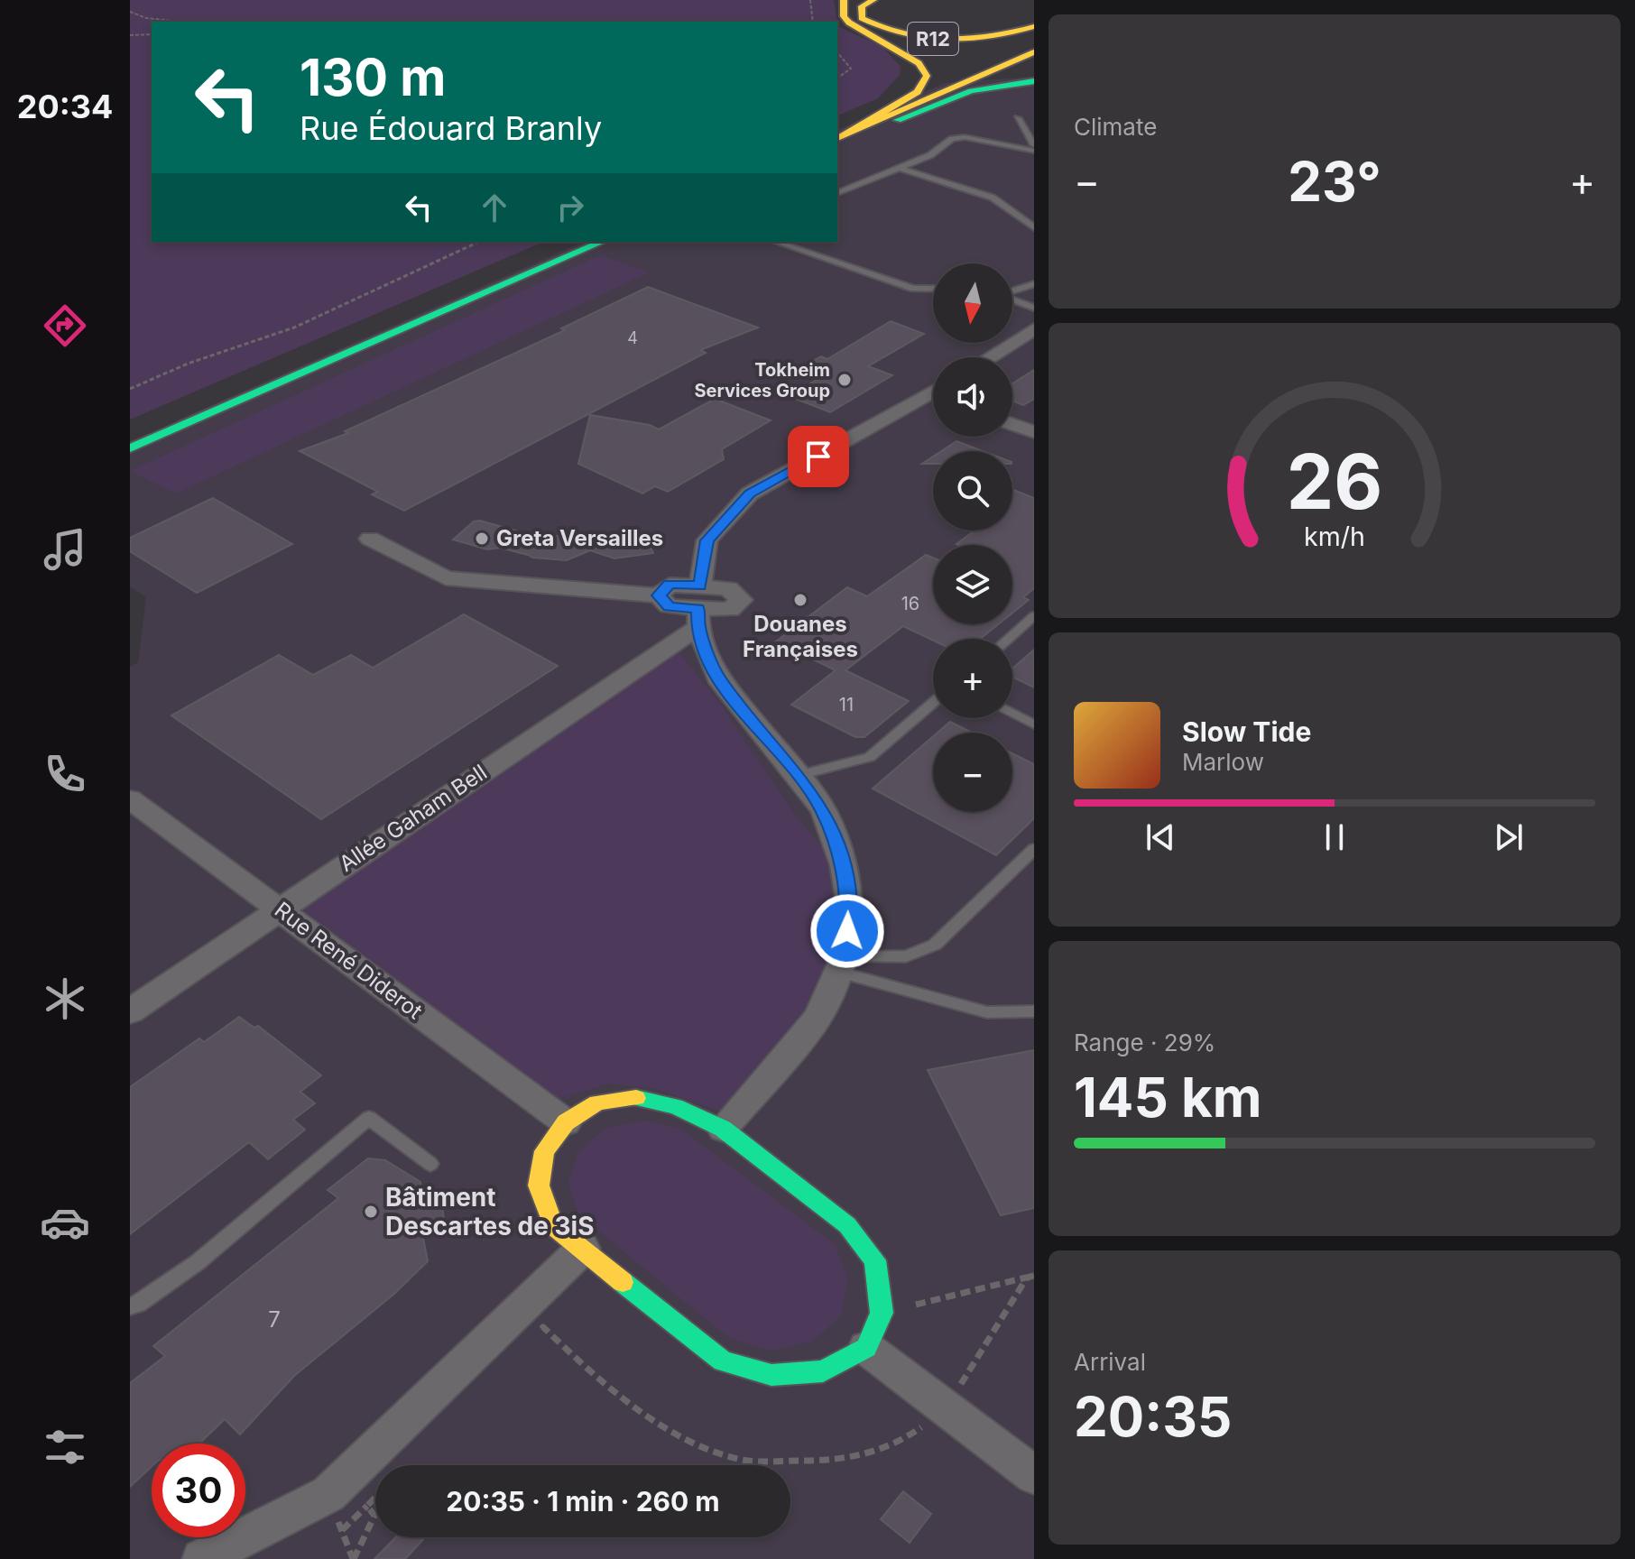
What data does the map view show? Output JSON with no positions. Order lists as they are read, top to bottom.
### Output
{
  "streets": {
    "main road": ["R12"],
    "street": ["Allée Gaham Bell", "Rue René Diderot"]
  },
  "crossings": [
    ["Allée Gaham Bell", "Rue René Diderot"]
  ],
  "places": [
    "Tokheim Services Group",
    "Greta Versailles",
    "Douanes Françaises",
    "Bâtiment Descartes de 3iS"
  ],
  "house_numbers": [
    "4",
    "16",
    "11",
    "7"
  ],
  "north": "bottom",
  "page": {
    "tabs": "20:34",
    "tile": [
      "Climate",
      ["Range · 29%", "145 km"],
      ["Arrival", "20:35"]
    ],
    "turn": ["130 m", "Rue Édouard Branly"],
    "heat": ["−", "23°", "+"],
    "map_buttons": ["+", "−"],
    "song": ["Slow Tide", "Marlow"],
    "limit": "30",
    "trip": "20:35 · 1 min · 260 m",
    "gauge": ["26", "km/h"]
  }
}
